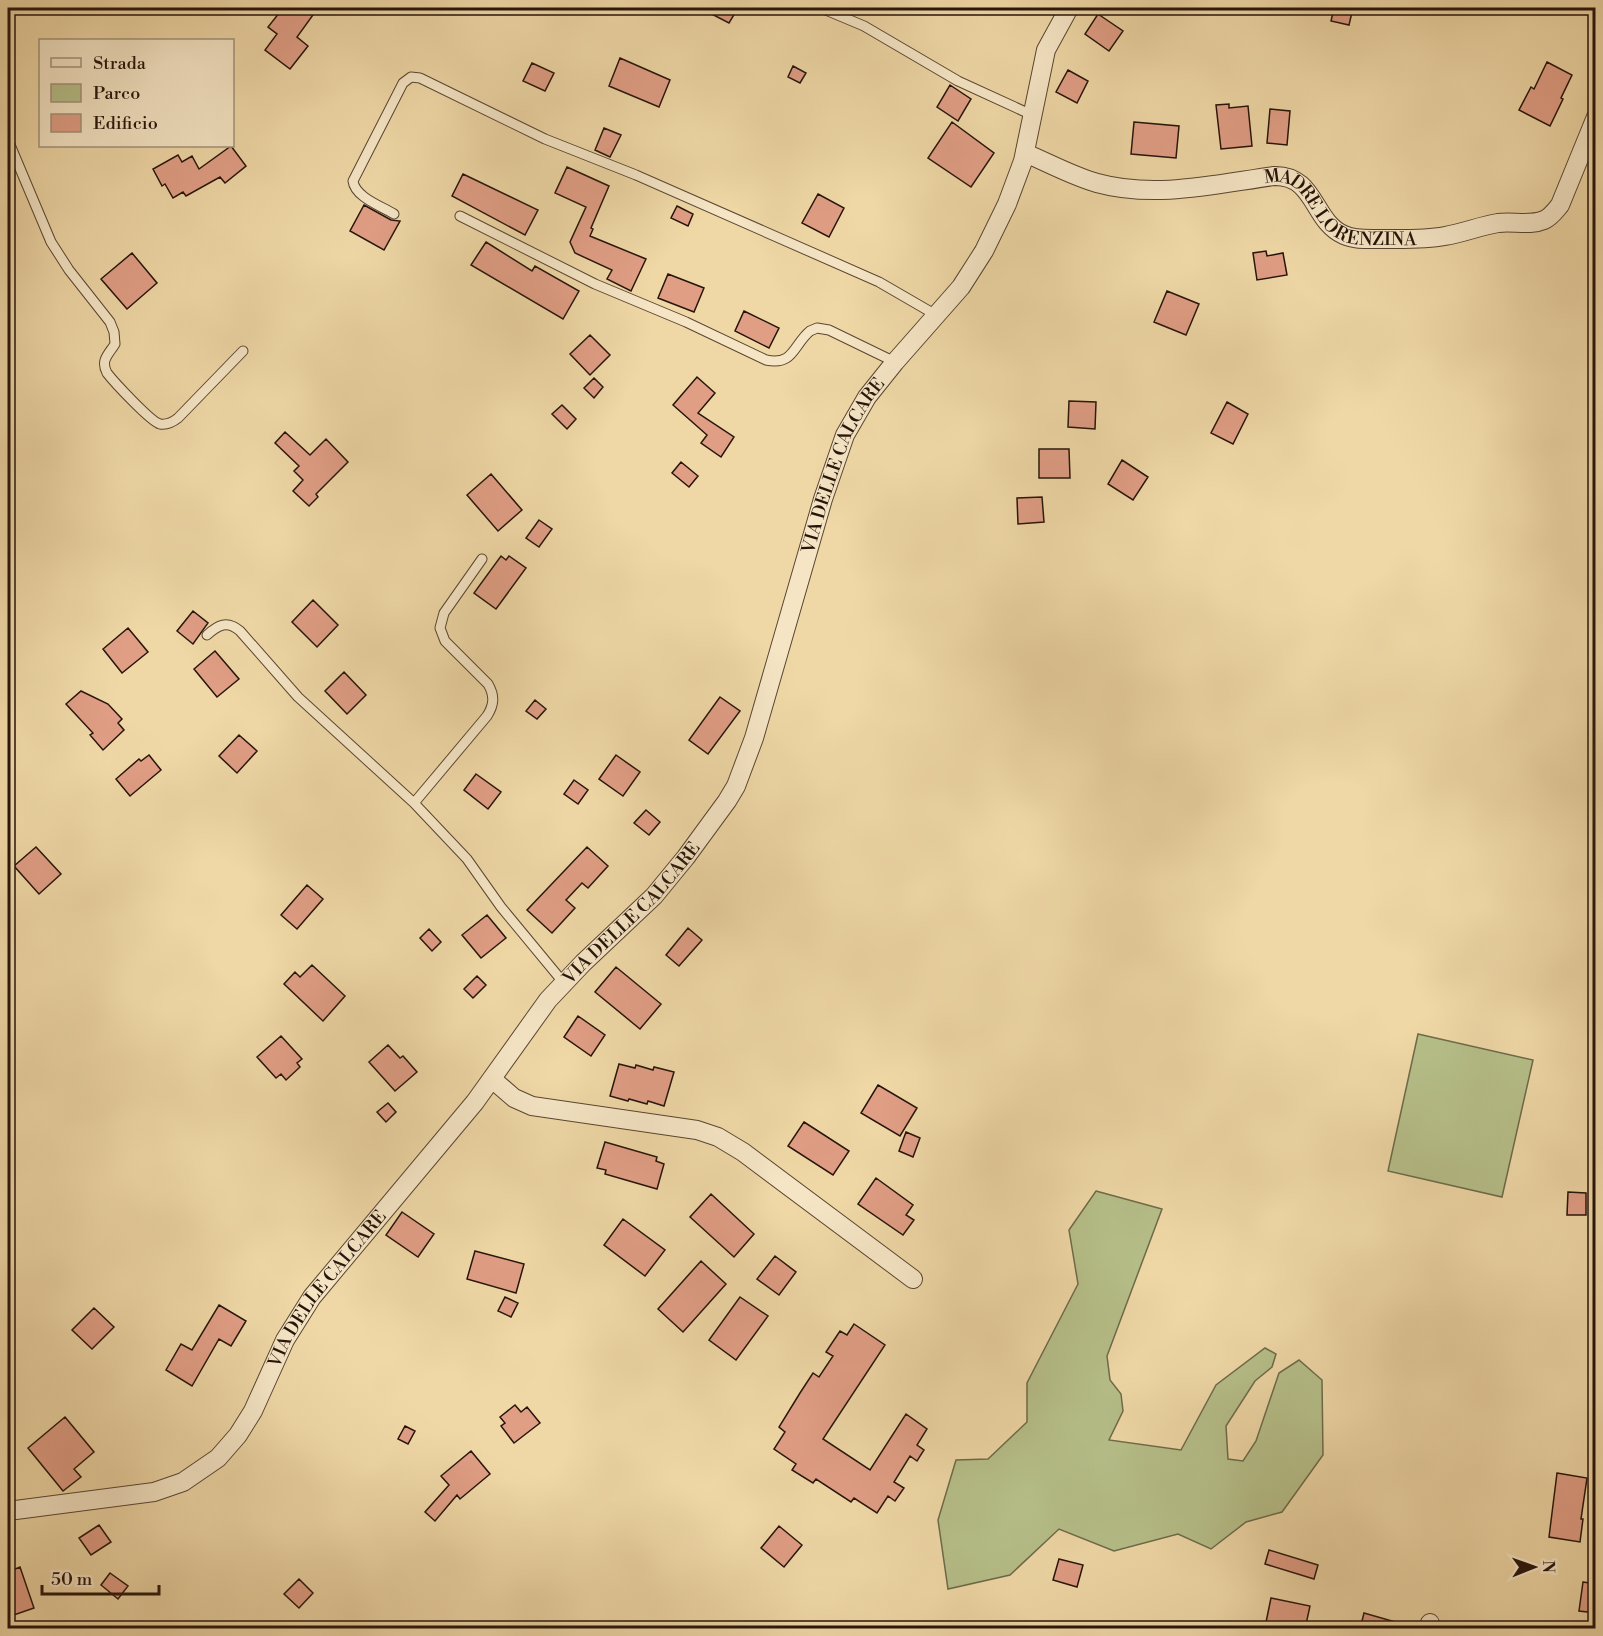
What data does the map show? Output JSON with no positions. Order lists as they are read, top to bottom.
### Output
{
  "streets": {
    "street": ["MADRE LORENZINA", "VIA DELLE CALCARE"]
  },
  "crossings": [
    ["MADRE LORENZINA", "VIA DELLE CALCARE"]
  ],
  "legend": ["Strada", "Parco", "Edificio"],
  "scale_bar": "50 m",
  "north": "right"
}
